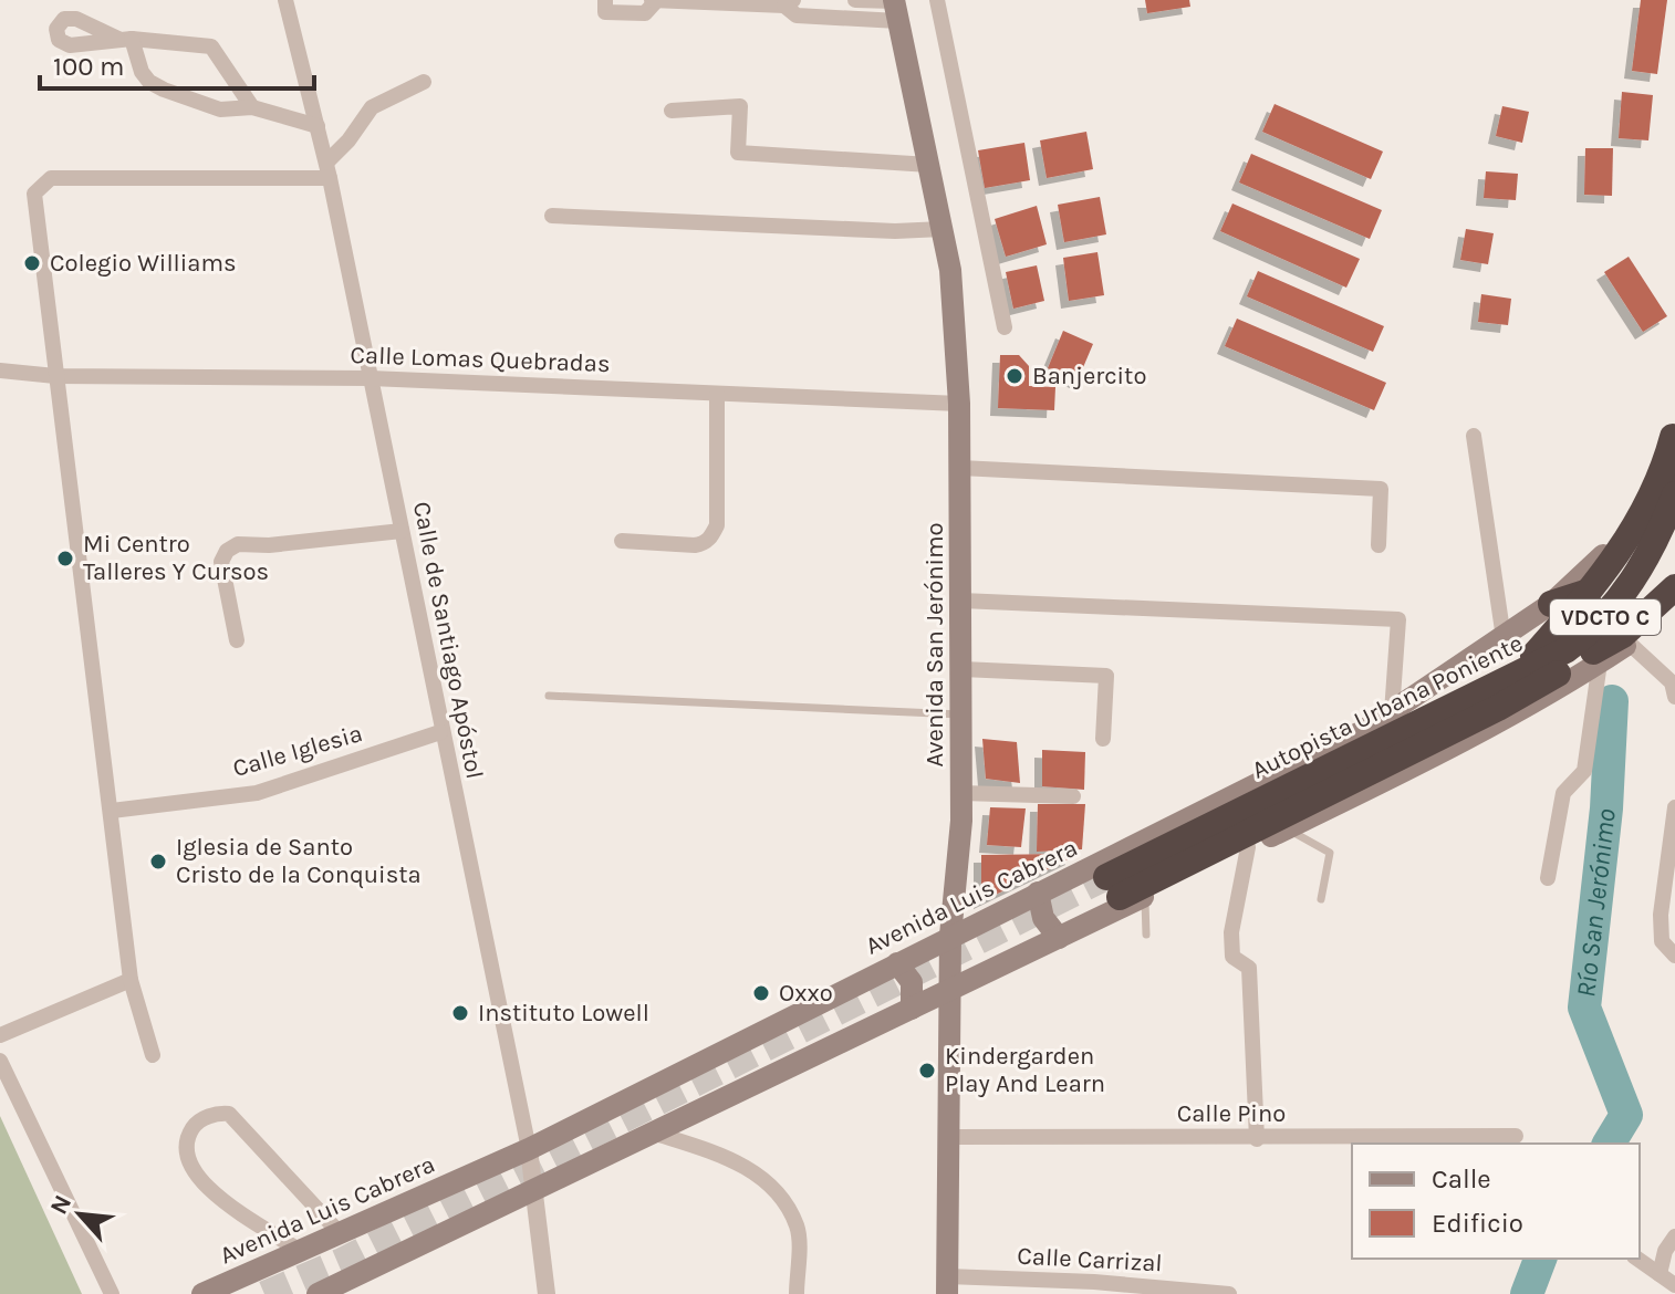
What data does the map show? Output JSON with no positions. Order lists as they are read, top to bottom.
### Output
{
  "streets": {
    "highway": ["VDCTO C", "Autopista Urbana Poniente"],
    "main road": ["Avenida San Jerónimo", "Avenida Luis Cabrera"],
    "street": [
      "Calle Lomas Quebradas",
      "Calle de Santiago Apóstol",
      "Calle Iglesia",
      "Calle Pino",
      "Calle Carrizal"
    ]
  },
  "crossings": [
    ["Calle Lomas Quebradas", "Calle de Santiago Apóstol"],
    ["Calle Lomas Quebradas", "Avenida San Jerónimo"],
    ["Calle de Santiago Apóstol", "Calle Iglesia"],
    ["Calle de Santiago Apóstol", "Avenida Luis Cabrera"],
    ["Avenida San Jerónimo", "Avenida Luis Cabrera"],
    ["Avenida San Jerónimo", "Calle Pino"],
    ["Avenida San Jerónimo", "Calle Carrizal"]
  ],
  "water": ["Río San Jerónimo"],
  "places": [
    "Colegio Williams",
    "Banjercito",
    "Mi Centro Talleres Y Cursos",
    "Iglesia de Santo Cristo de la Conquista",
    "Oxxo",
    "Instituto Lowell",
    "Kindergarden Play And Learn"
  ],
  "legend": ["Calle", "Edificio"],
  "scale_bar": "100 m",
  "north": "top left"
}
